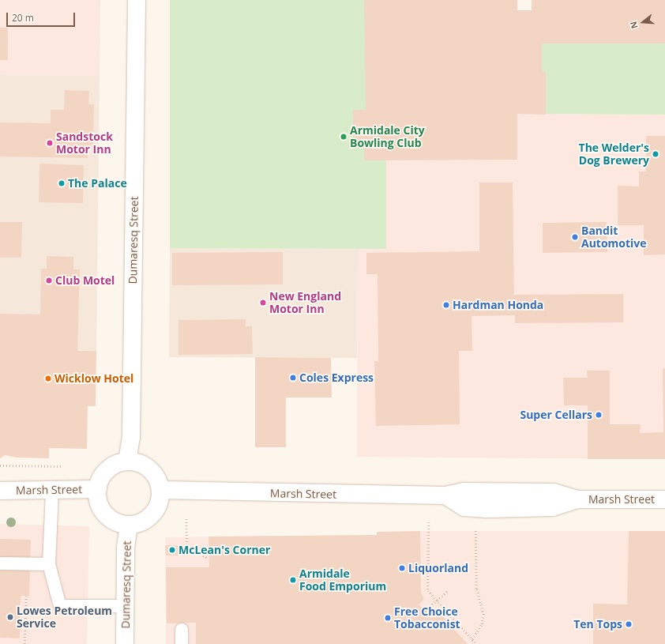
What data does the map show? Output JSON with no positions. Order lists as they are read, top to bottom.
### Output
{
  "streets": {
    "main road": ["Dumaresq Street", "Marsh Street"]
  },
  "crossings": [
    ["Dumaresq Street", "Marsh Street"]
  ],
  "places": [
    "Armidale City Bowling Club",
    "Sandstock Motor Inn",
    "The Welder's Dog Brewery",
    "The Palace",
    "Bandit Automotive",
    "Club Motel",
    "New England Motor Inn",
    "Hardman Honda",
    "Coles Express",
    "Wicklow Hotel",
    "Super Cellars",
    "McLean's Corner",
    "Liquorland",
    "Armidale Food Emporium",
    "Lowes Petroleum Service",
    "Free Choice Tobacconist",
    "Ten Tops"
  ],
  "scale_bar": "20 m",
  "north": "left"
}
